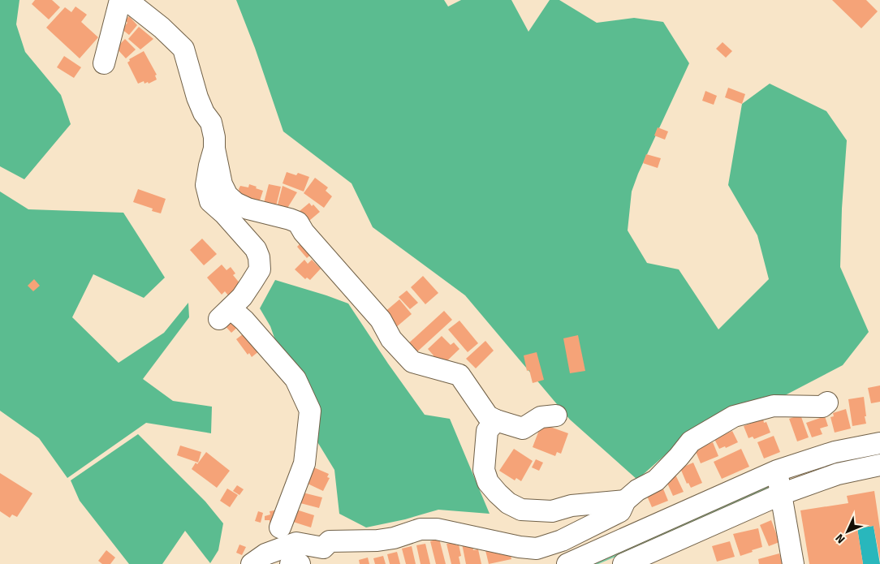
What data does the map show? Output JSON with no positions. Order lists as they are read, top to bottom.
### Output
{
  "north": "bottom left"
}
